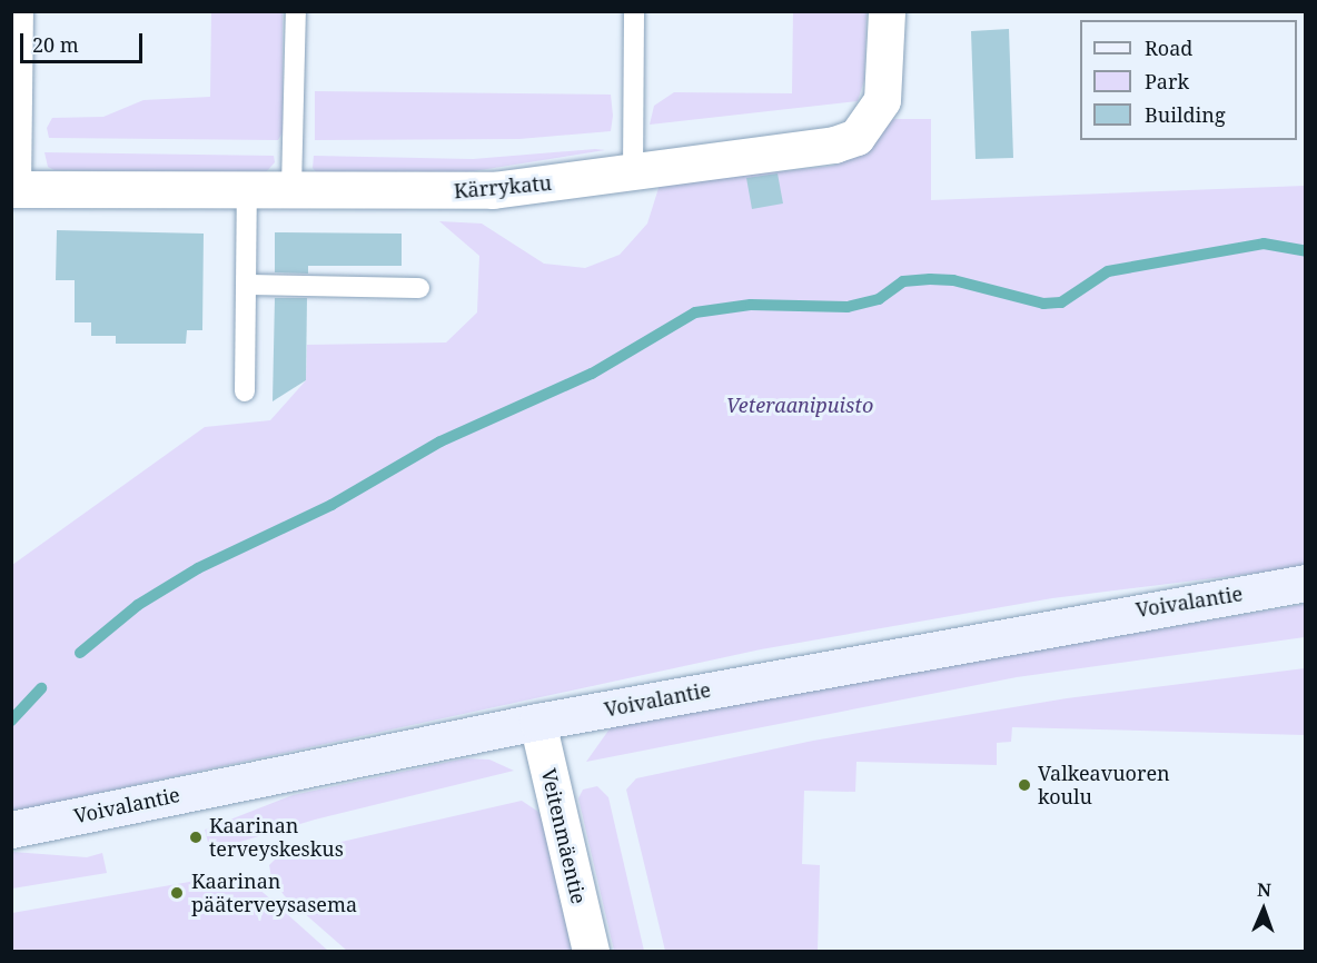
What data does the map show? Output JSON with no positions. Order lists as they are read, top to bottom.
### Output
{
  "streets": {
    "street": ["Kärrykatu", "Voivalantie", "Veitenmäentie"]
  },
  "crossings": [
    ["Voivalantie", "Veitenmäentie"]
  ],
  "parks": ["Veteraanipuisto"],
  "places": ["Valkeavuoren koulu", "Kaarinan terveyskeskus", "Kaarinan pääterveysasema"],
  "legend": ["Road", "Park", "Building"],
  "scale_bar": "20 m",
  "north": "top"
}
